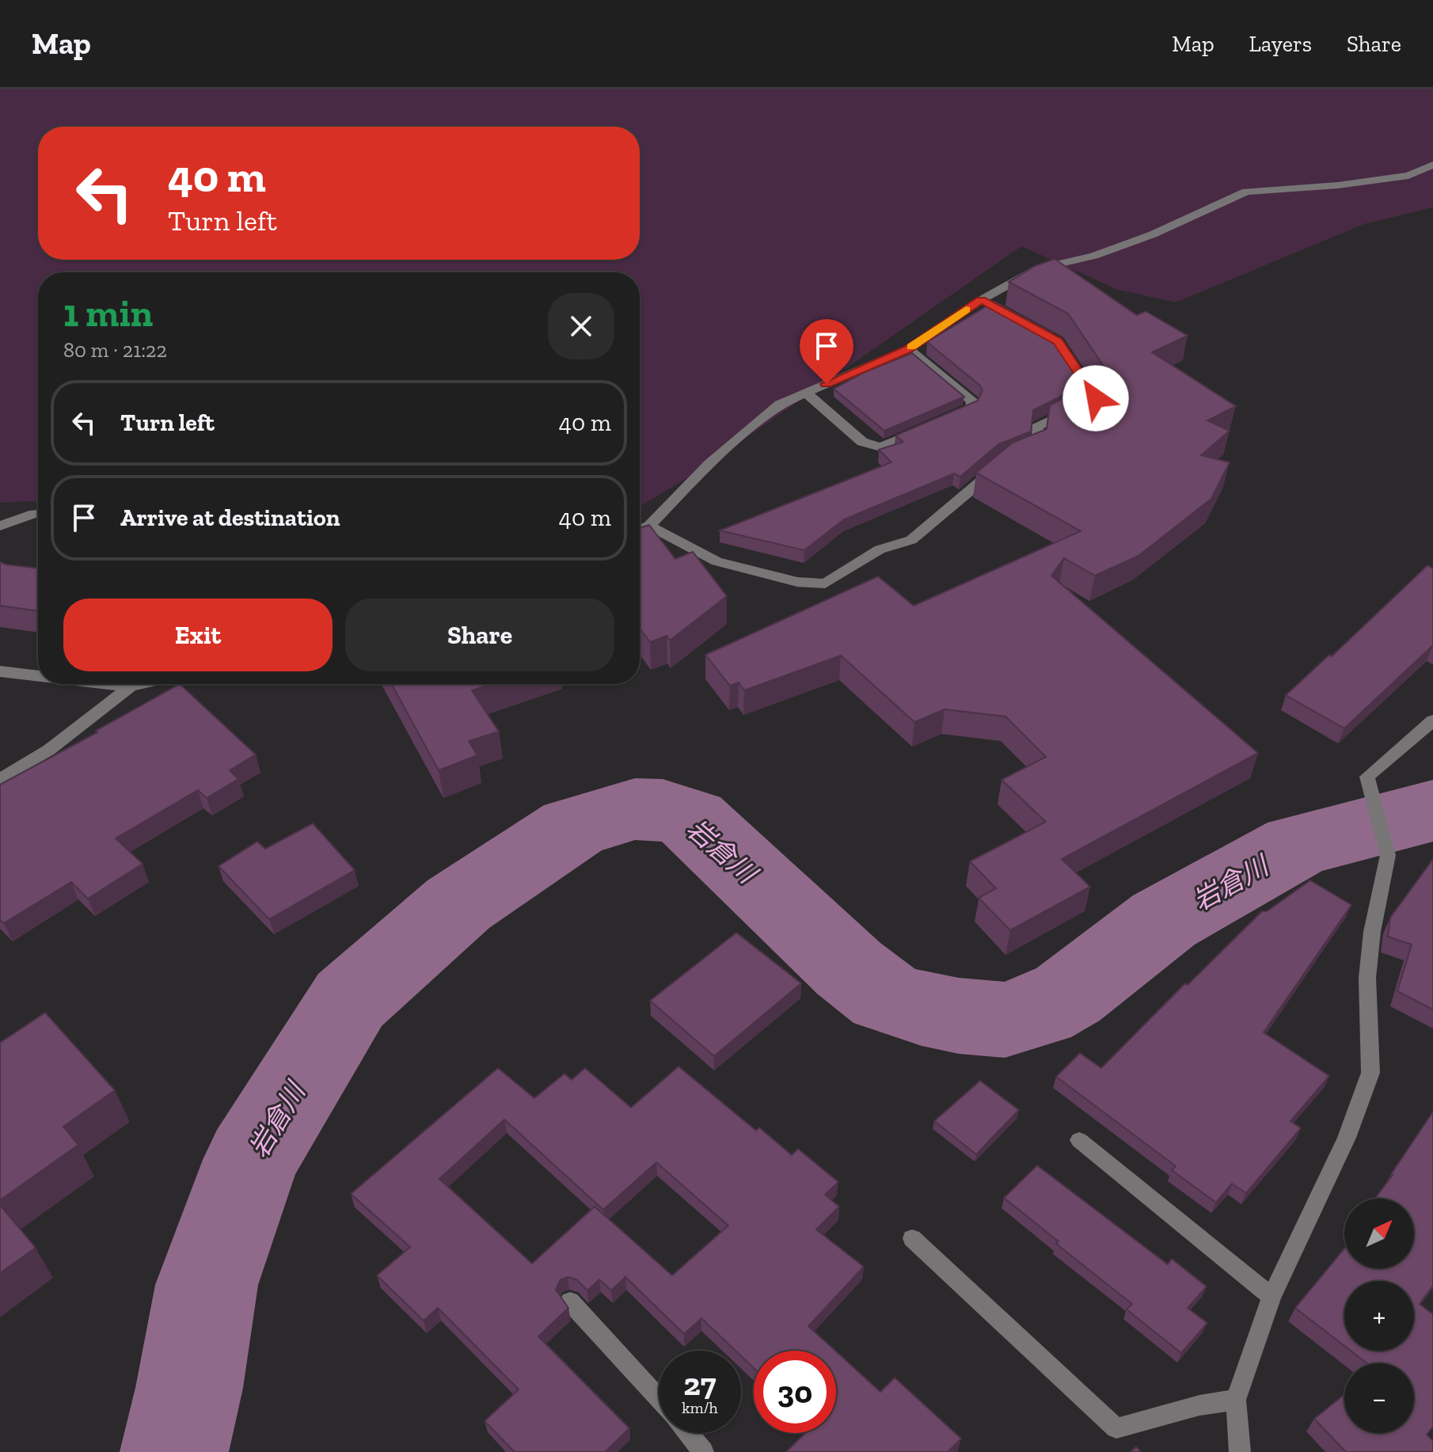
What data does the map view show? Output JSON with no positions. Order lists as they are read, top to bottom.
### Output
{
  "water": ["岩倉川"],
  "north": "top right",
  "page": {
    "header": "Map",
    "nav": ["Map", "Layers", "Share"],
    "turn": ["40 m", "Turn left"],
    "heading": ["1 min", "80 m · 21:22"],
    "list": [
      {
        "name": "Turn left",
        "value": "40 m"
      },
      {
        "name": "Arrive at destination",
        "value": "40 m"
      }
    ],
    "buttons": ["Exit", "Share"],
    "map_buttons": ["+", "−"],
    "speed": "27 km/h",
    "limit": "30"
  }
}
